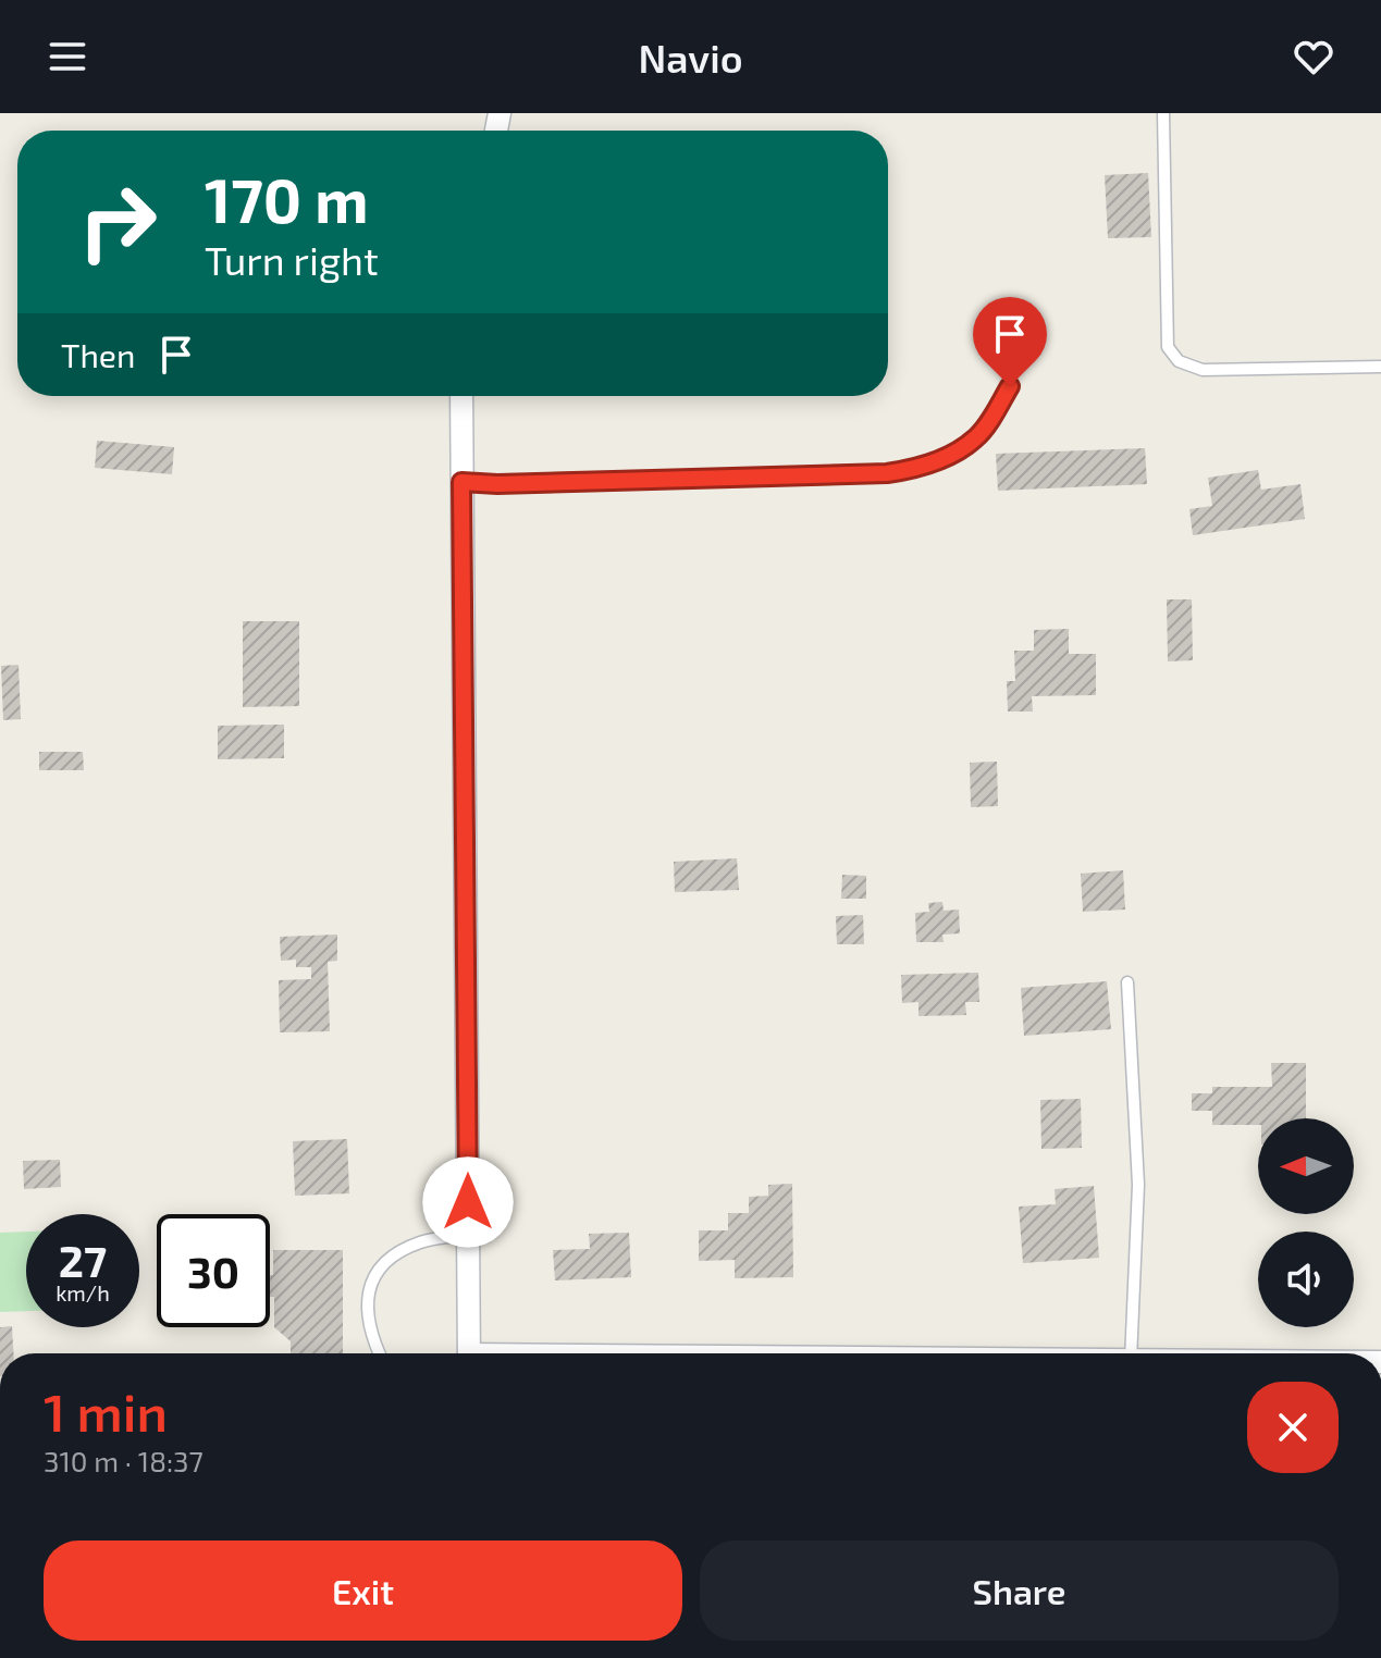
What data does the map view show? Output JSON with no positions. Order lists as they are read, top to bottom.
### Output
{
  "north": "left",
  "page": {
    "header": "Navio",
    "turn": ["170 m", "Turn right"],
    "then": "Then",
    "speed": "27 km/h",
    "limit": "30",
    "heading": ["1 min", "310 m · 18:37"],
    "buttons": ["Exit", "Share"]
  }
}
